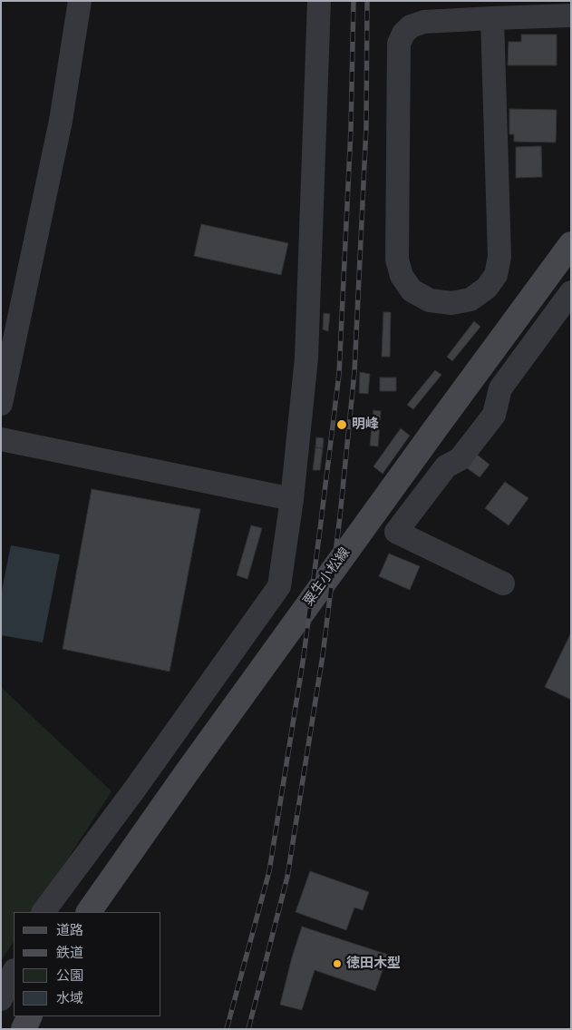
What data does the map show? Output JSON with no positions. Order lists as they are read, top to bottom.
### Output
{
  "streets": {
    "main road": ["粟生小松線"]
  },
  "places": ["明峰", "徳田木型"],
  "legend": [
    "道路",
    "鉄道",
    "公園",
    "水域"
  ]
}
